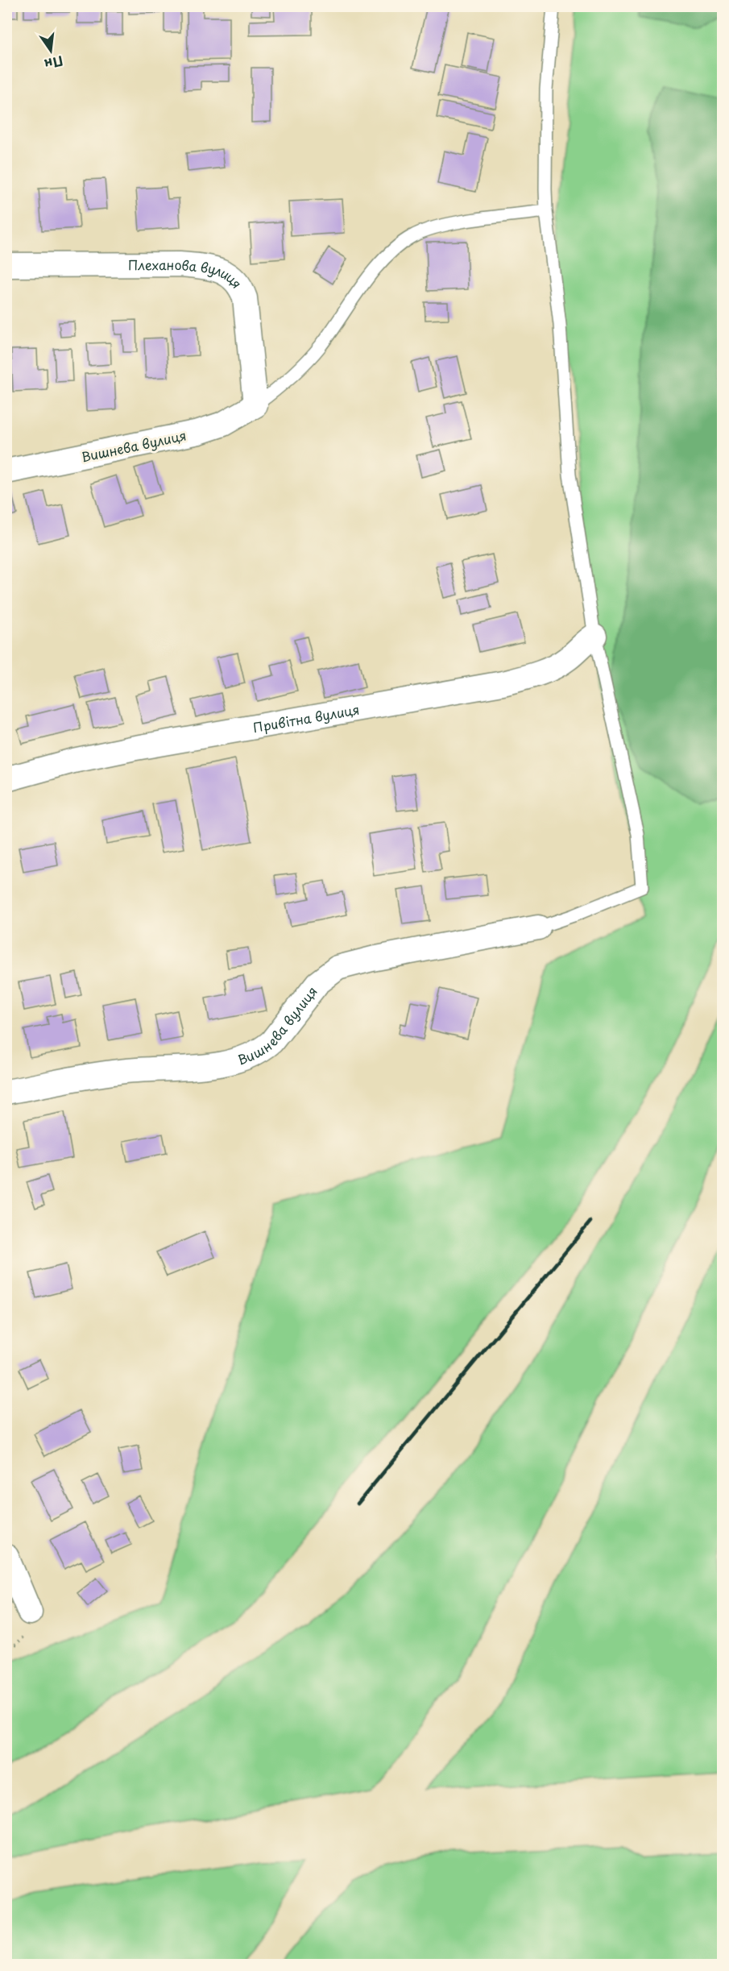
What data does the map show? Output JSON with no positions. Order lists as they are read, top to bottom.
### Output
{
  "streets": {
    "street": ["Плеханова вулиця", "Вишнева вулиця", "Привітна вулиця"]
  },
  "crossings": [
    ["Плеханова вулиця", "Вишнева вулиця"]
  ],
  "north": "bottom"
}
